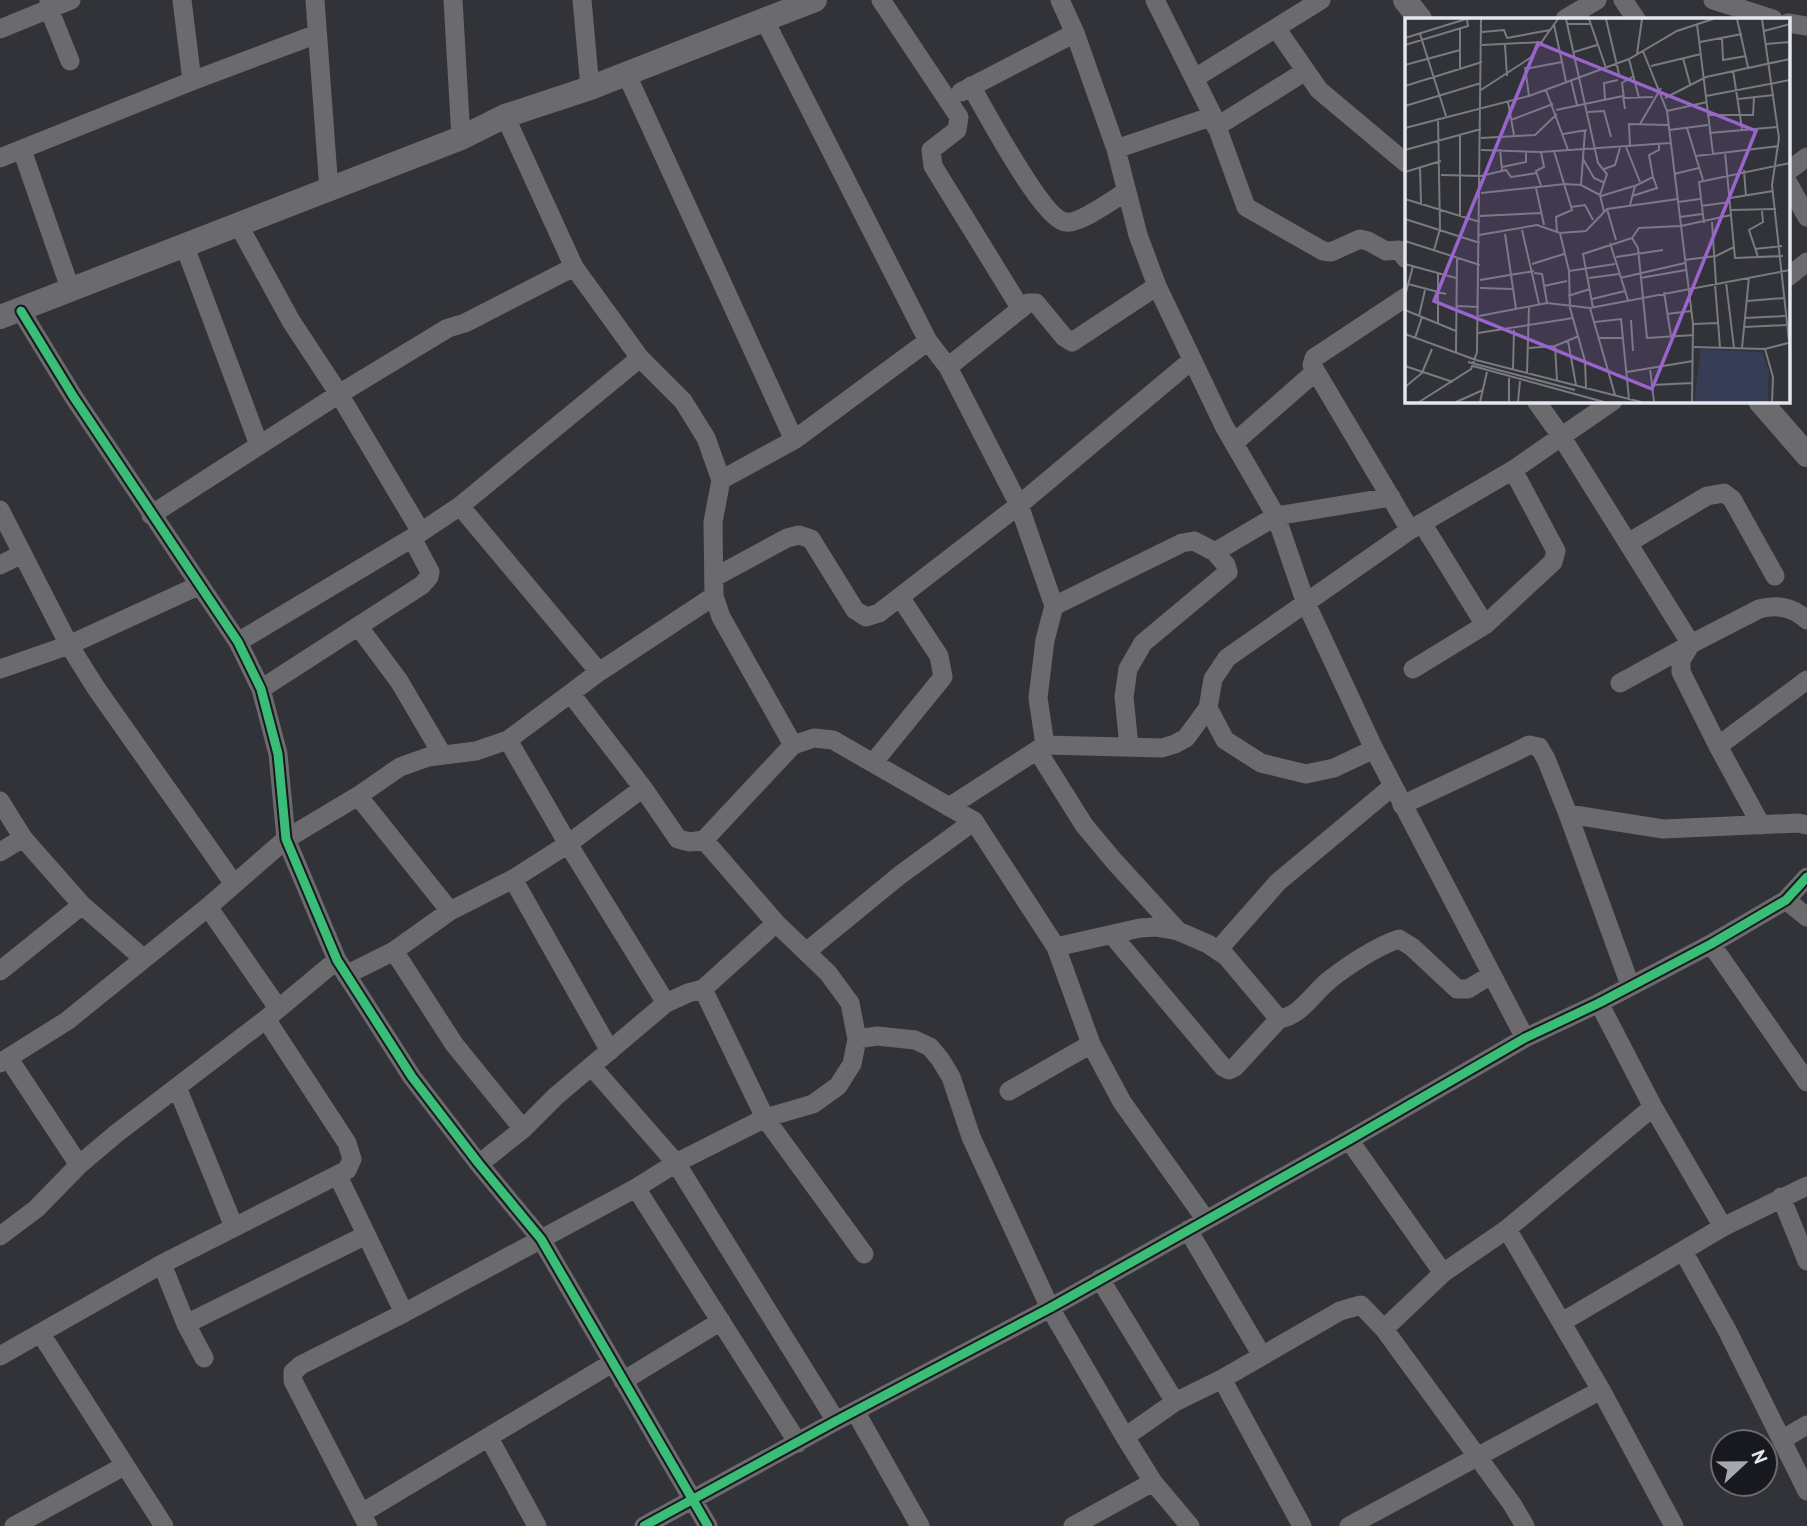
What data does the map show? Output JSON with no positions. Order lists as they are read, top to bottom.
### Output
{
  "north": "right"
}
